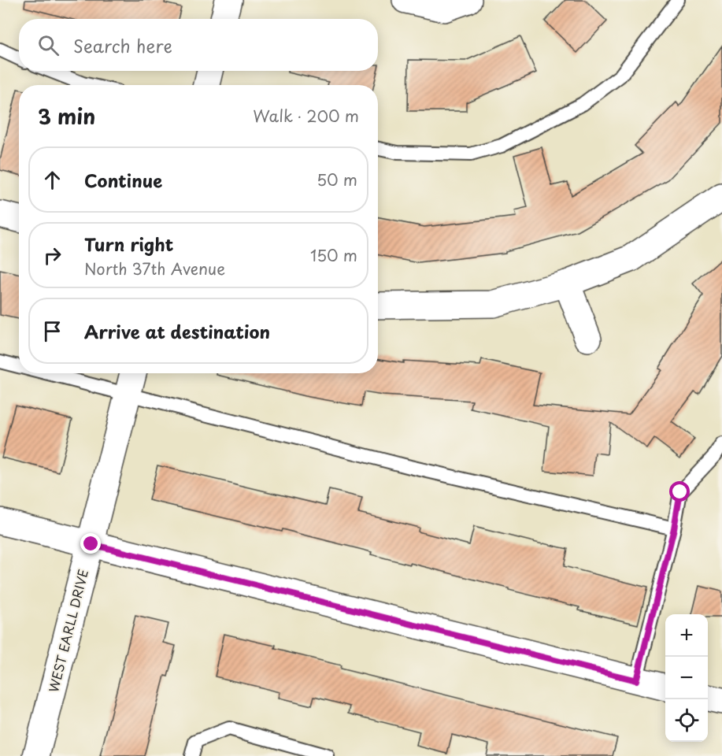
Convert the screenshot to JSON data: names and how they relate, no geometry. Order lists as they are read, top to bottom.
{
  "streets": {
    "street": ["WEST EARLL DRIVE"]
  },
  "page": {
    "search": "Search here",
    "heading": ["3 min", "Walk · 200 m"],
    "list": [
      ["Continue", "50 m"],
      ["Turn right", "North 37th Avenue", "150 m"],
      "Arrive at destination"
    ],
    "map_buttons": ["+", "−"]
  }
}
